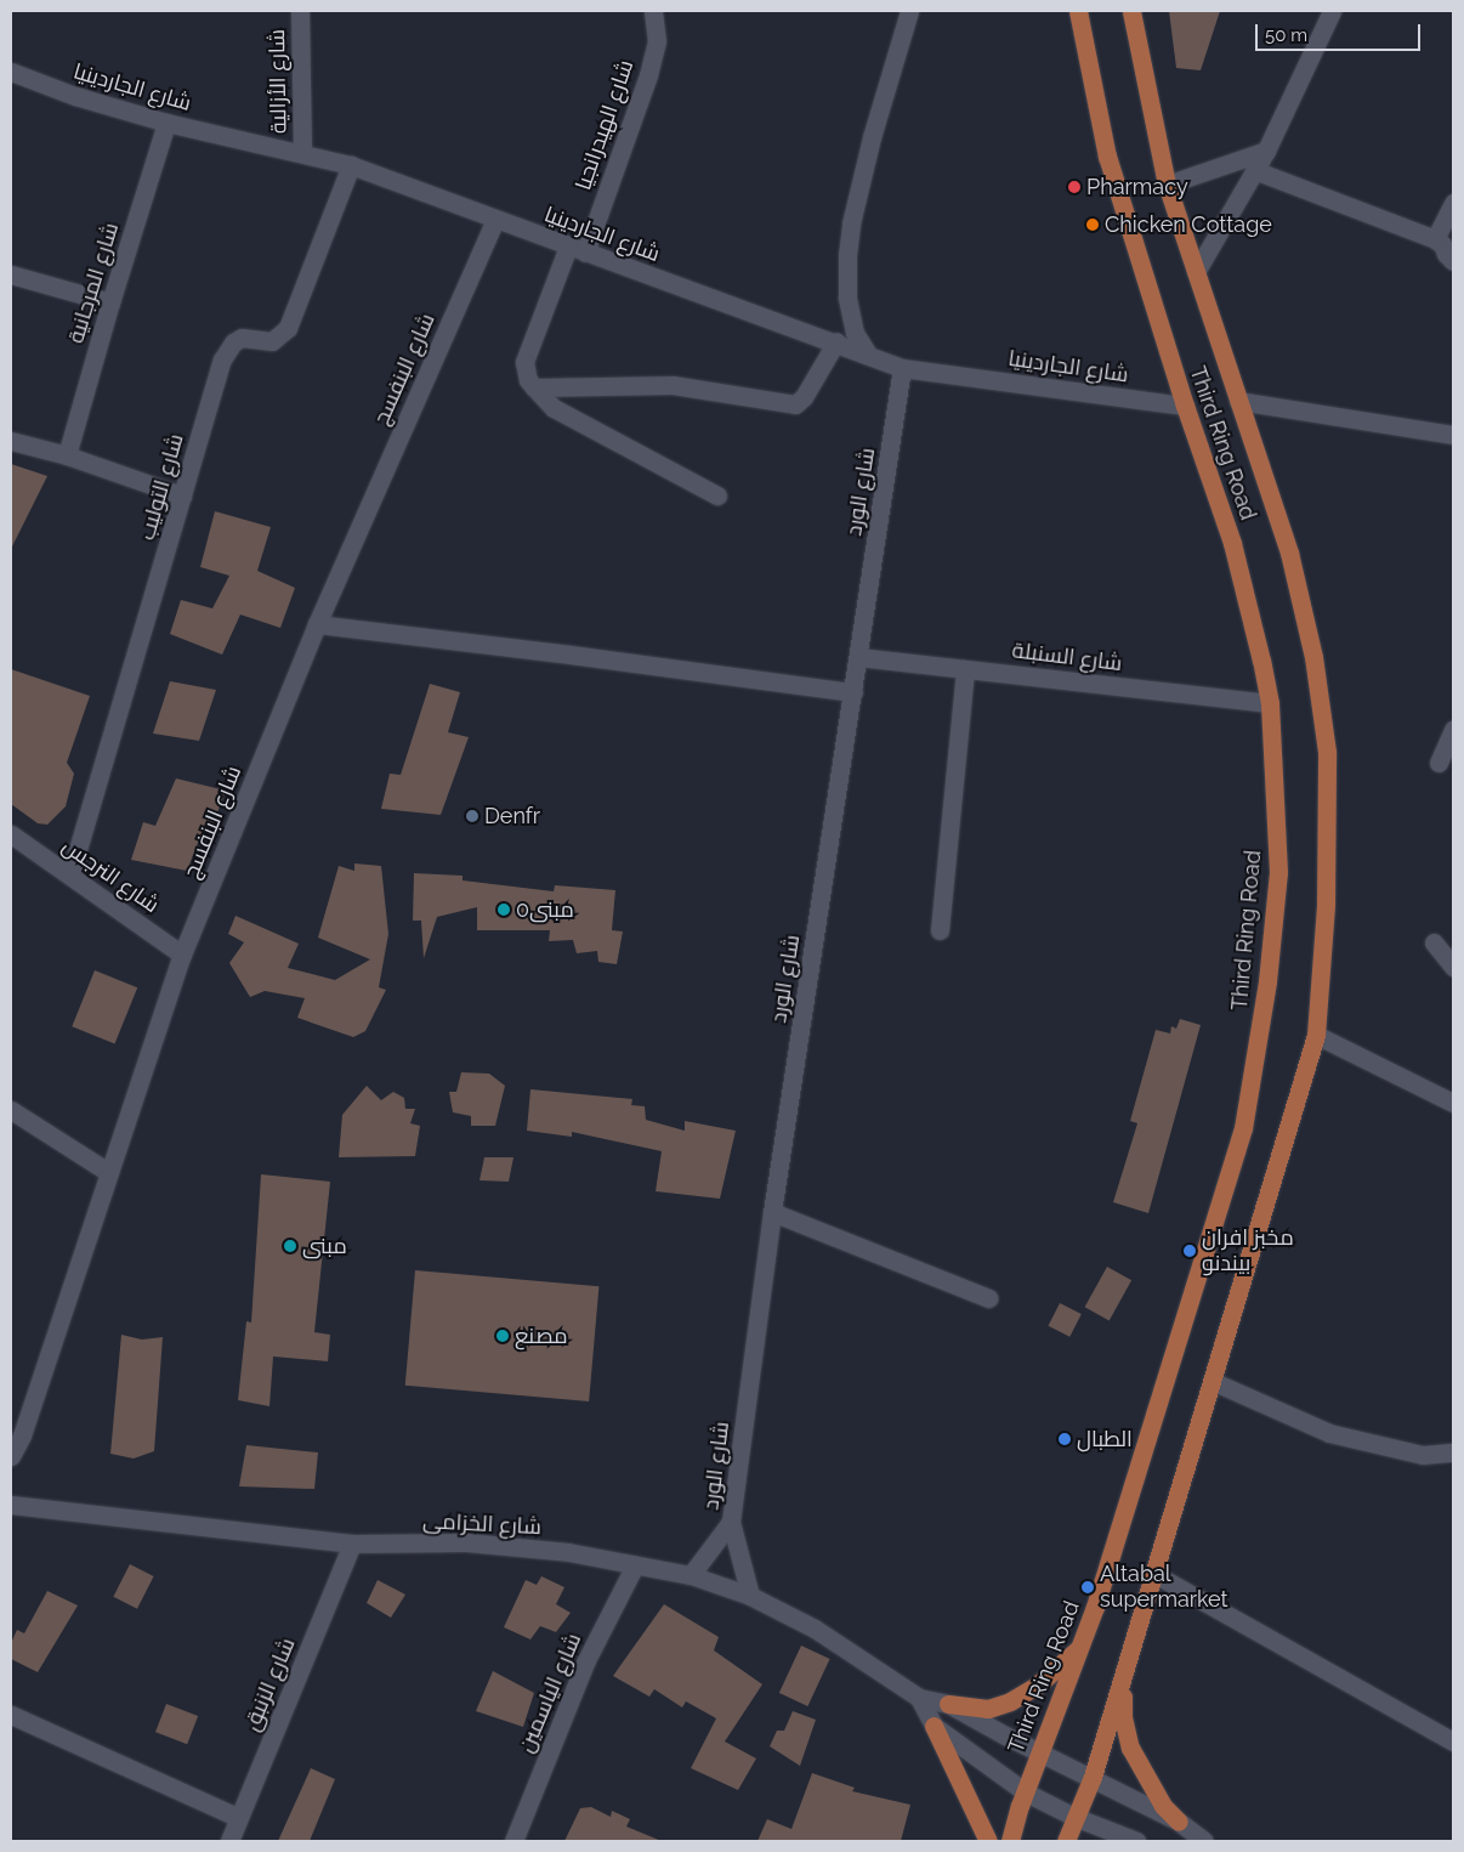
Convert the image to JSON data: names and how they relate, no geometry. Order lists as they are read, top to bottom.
{
  "streets": {
    "main road": ["Third Ring Road"],
    "street": [
      "شارع الأزالية",
      "شارع الجاردينيا",
      "شارع الهيدرانجيا",
      "شارع المرجانية",
      "شارع البنفسج",
      "شارع التوليب",
      "شارع الورد",
      "شارع السنبلة",
      "شارع النرجس",
      "شارع الخزامى",
      "شارع الزنبق",
      "شارع الياسمين"
    ]
  },
  "crossings": [
    ["شارع الأزالية", "شارع الجاردينيا"],
    ["شارع الجاردينيا", "شارع الهيدرانجيا"],
    ["شارع الجاردينيا", "شارع المرجانية"],
    ["شارع الجاردينيا", "شارع البنفسج"],
    ["شارع الجاردينيا", "Third Ring Road"],
    ["شارع الجاردينيا", "شارع التوليب"],
    ["شارع الجاردينيا", "شارع الورد"],
    ["شارع البنفسج", "شارع النرجس"],
    ["Third Ring Road", "شارع السنبلة"],
    ["شارع التوليب", "شارع النرجس"],
    ["شارع الورد", "شارع السنبلة"],
    ["شارع الورد", "شارع الخزامى"],
    ["شارع الخزامى", "شارع الزنبق"],
    ["شارع الخزامى", "شارع الياسمين"]
  ],
  "places": [
    "Pharmacy",
    "Chicken Cottage",
    "Denfr",
    "مبنى0",
    "مبنى",
    "مخبز افران بيندنو",
    "مصنع",
    "الطبال",
    "Altabal supermarket"
  ],
  "scale_bar": "50 m"
}
